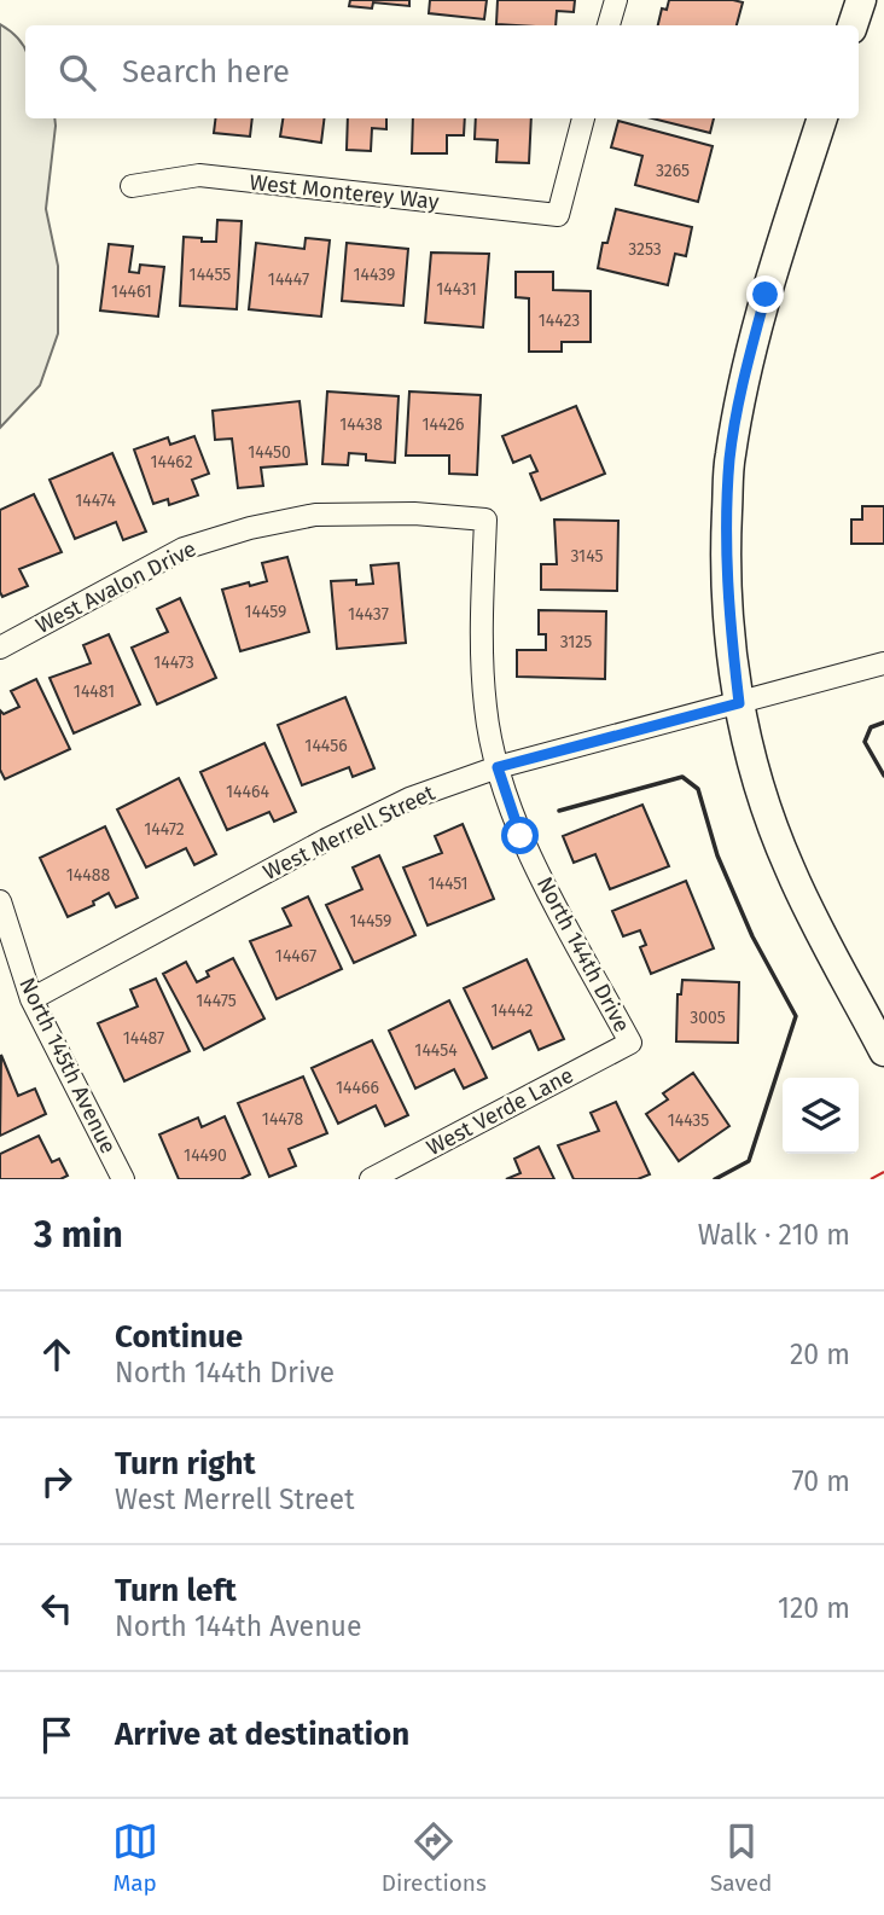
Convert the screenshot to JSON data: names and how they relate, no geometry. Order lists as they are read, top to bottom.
{
  "streets": {
    "street": [
      "West Monterey Way",
      "West Avalon Drive",
      "West Merrell Street",
      "North 144th Drive",
      "North 145th Avenue",
      "West Verde Lane"
    ]
  },
  "crossings": [
    ["West Avalon Drive", "North 144th Drive"],
    ["West Merrell Street", "North 144th Drive"],
    ["West Merrell Street", "North 145th Avenue"],
    ["North 144th Drive", "West Verde Lane"]
  ],
  "house_numbers": [
    "3265",
    "3253",
    "14455",
    "14439",
    "14447",
    "14431",
    "14461",
    "14423",
    "14438",
    "14426",
    "14450",
    "14462",
    "14474",
    "3145",
    "14459",
    "14437",
    "3125",
    "14473",
    "14481",
    "14456",
    "14464",
    "14472",
    "14488",
    "14451",
    "14459",
    "14467",
    "14475",
    "14442",
    "3005",
    "14487",
    "14454",
    "14466",
    "14478",
    "14435",
    "14490"
  ],
  "page": {
    "search": "Search here",
    "heading": ["3 min", "Walk · 210 m"],
    "list": [
      ["Continue", "North 144th Drive", "20 m"],
      ["Turn right", "West Merrell Street", "70 m"],
      ["Turn left", "North 144th Avenue", "120 m"],
      "Arrive at destination"
    ],
    "nav": ["Map", "Directions", "Saved"]
  }
}
